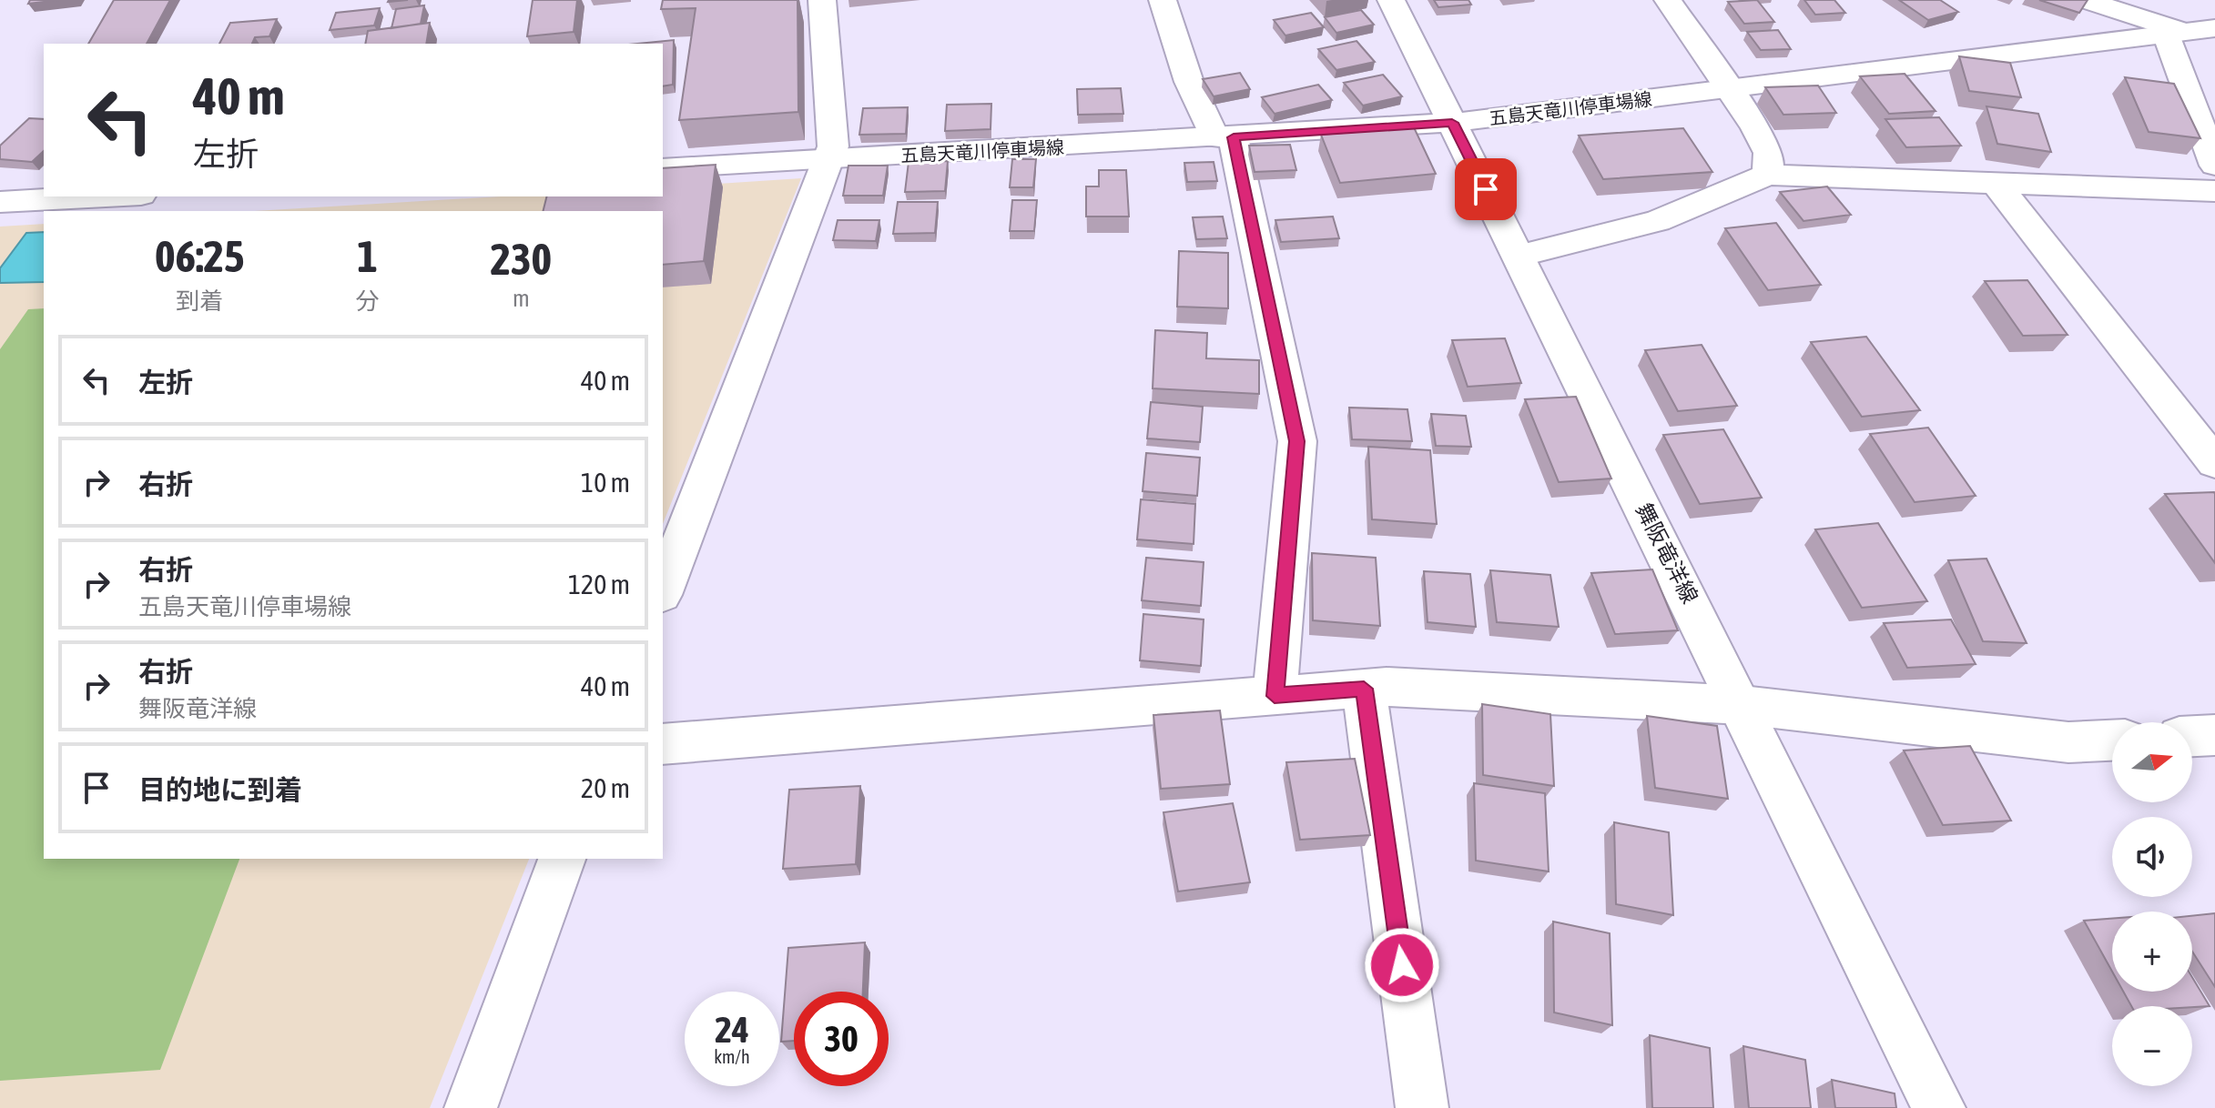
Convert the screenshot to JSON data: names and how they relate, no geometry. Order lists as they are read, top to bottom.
{
  "streets": {
    "street": ["五島天竜川停車場線", "舞阪竜洋線"]
  },
  "crossings": [
    ["五島天竜川停車場線", "舞阪竜洋線"]
  ],
  "north": "right",
  "page": {
    "turn": ["40 m", "左折"],
    "eta": [
      "06:25",
      "到着",
      "1",
      "分",
      "230",
      "m"
    ],
    "list": [
      {
        "name": "左折",
        "value": "40 m"
      },
      {
        "name": "右折",
        "value": "10 m"
      },
      {
        "name": "右折",
        "note": "五島天竜川停車場線",
        "value": "120 m"
      },
      {
        "name": "右折",
        "note": "舞阪竜洋線",
        "value": "40 m"
      },
      {
        "name": "目的地に到着",
        "value": "20 m"
      }
    ],
    "map_buttons": ["+", "−"],
    "speed": "24 km/h",
    "limit": "30"
  }
}
